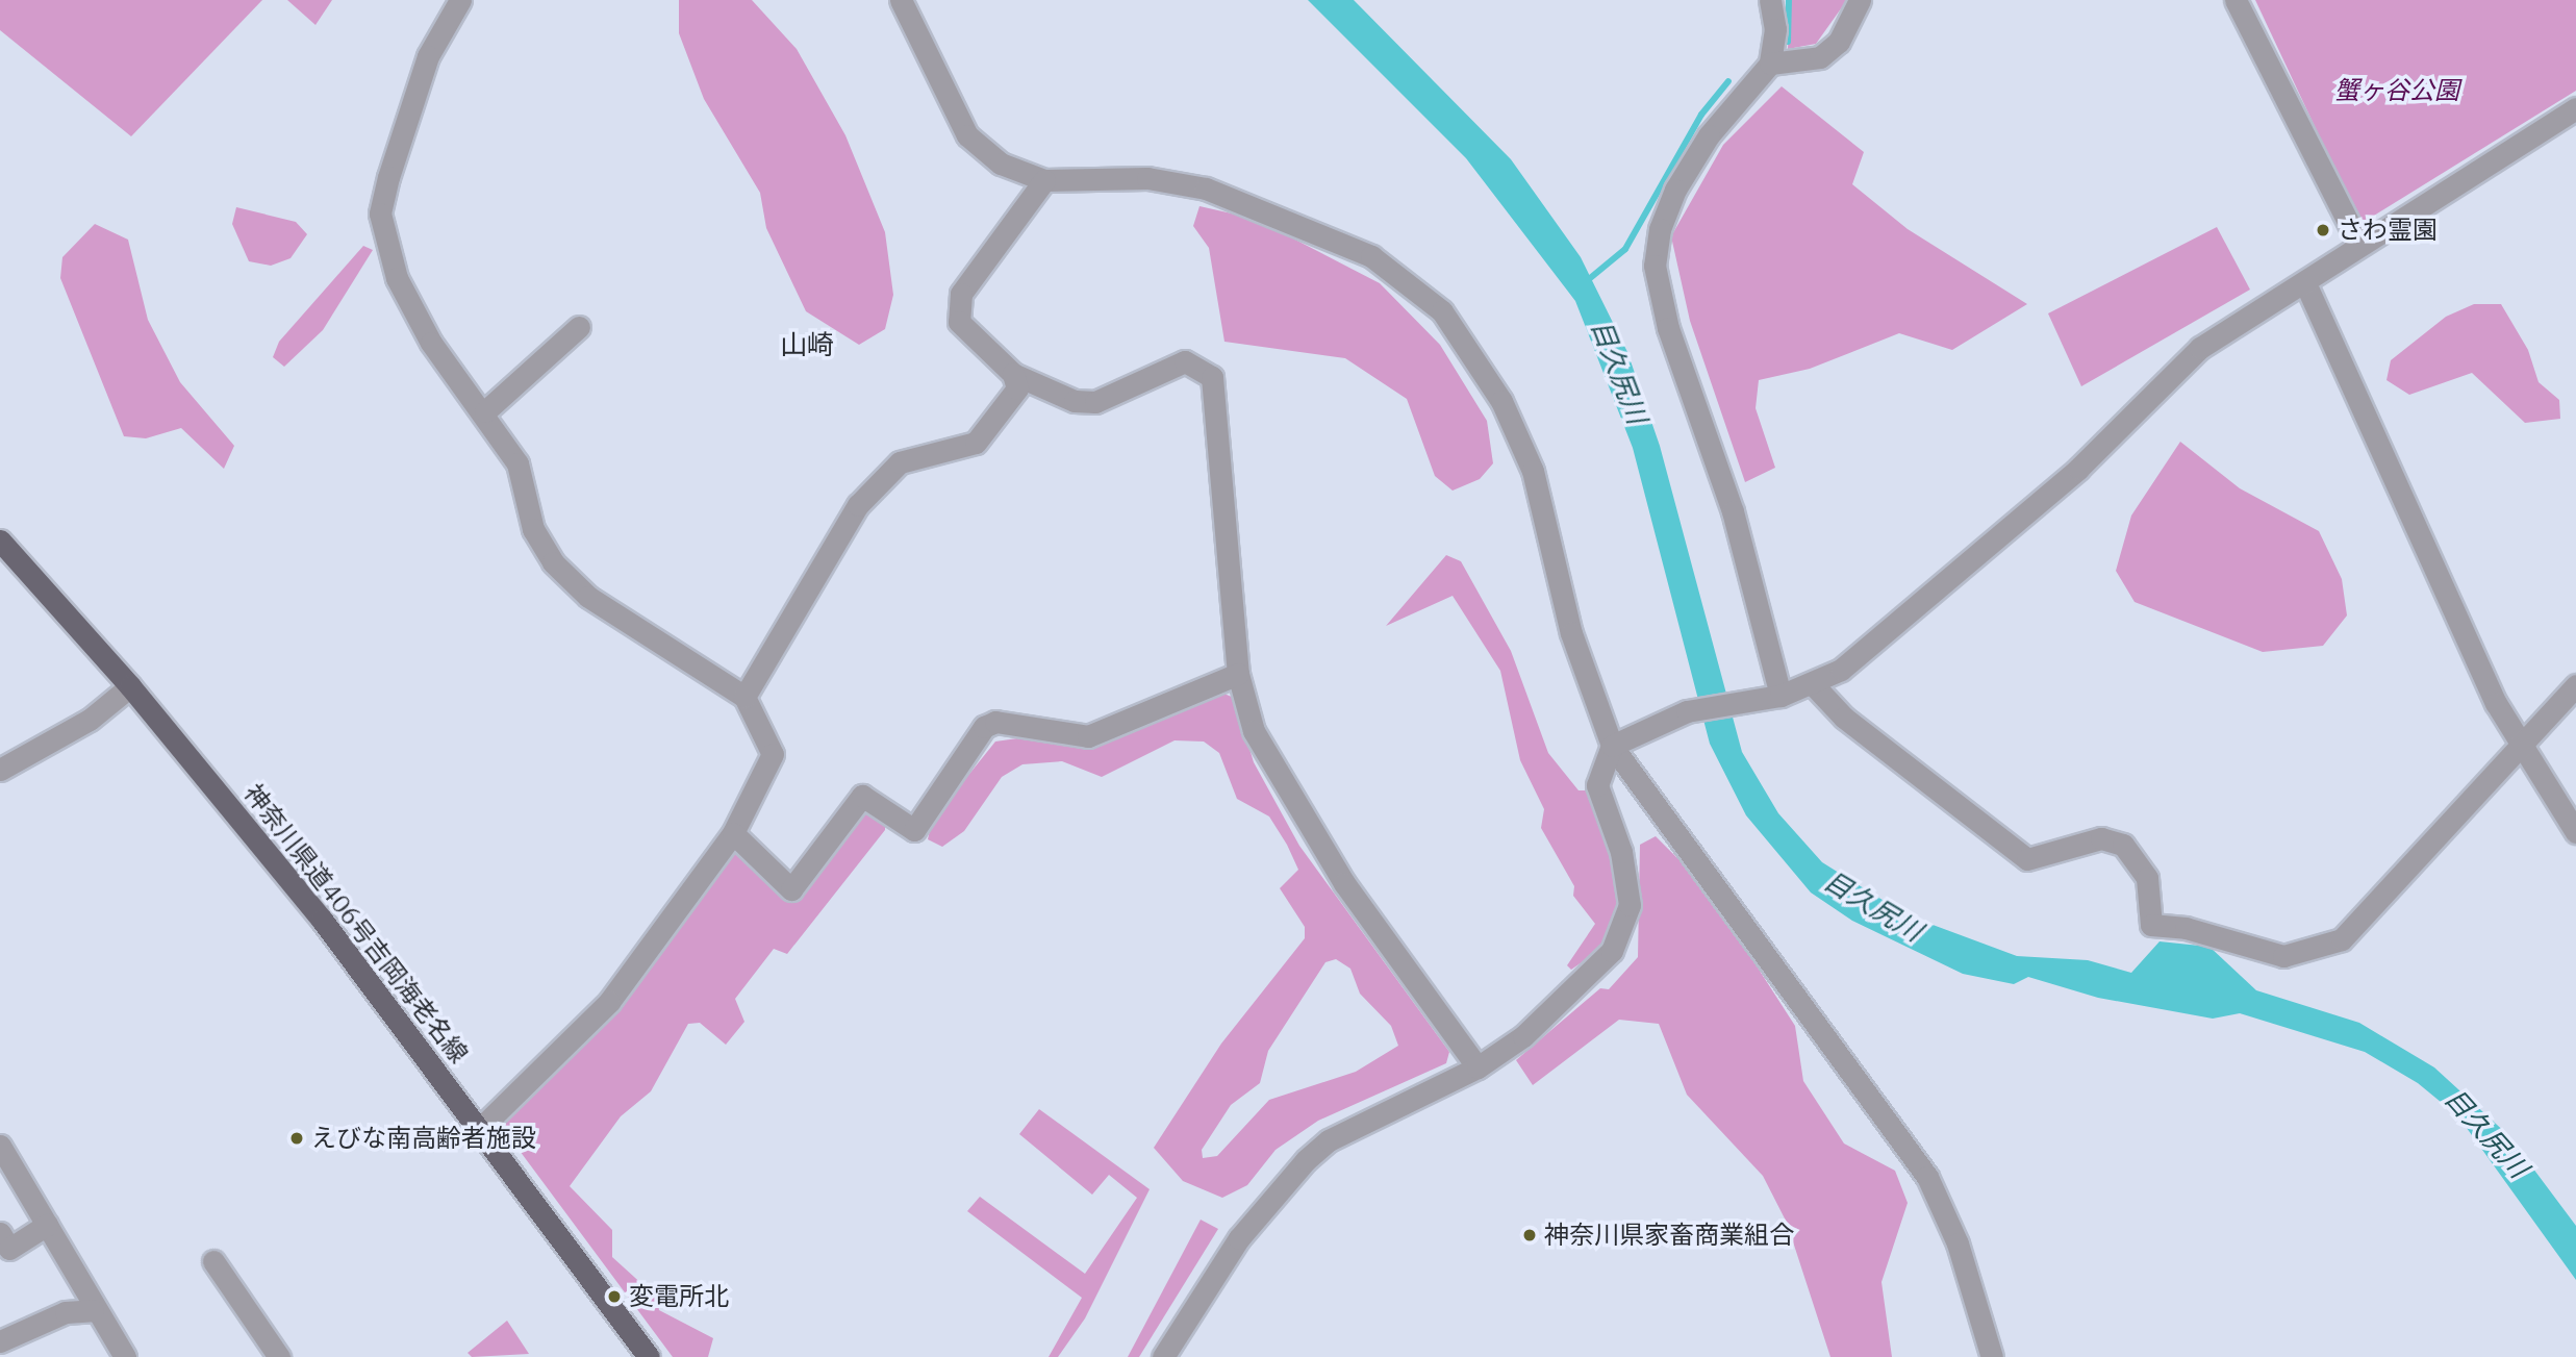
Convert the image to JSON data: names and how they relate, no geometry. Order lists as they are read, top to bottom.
{
  "streets": {
    "main road": ["神奈川県道406号吉岡海老名線"]
  },
  "districts": ["山崎"],
  "water": ["目久尻川"],
  "parks": ["蟹ヶ谷公園"],
  "places": [
    "さわ霊園",
    "えびな南高齢者施設",
    "神奈川県家畜商業組合",
    "変電所北"
  ]
}
